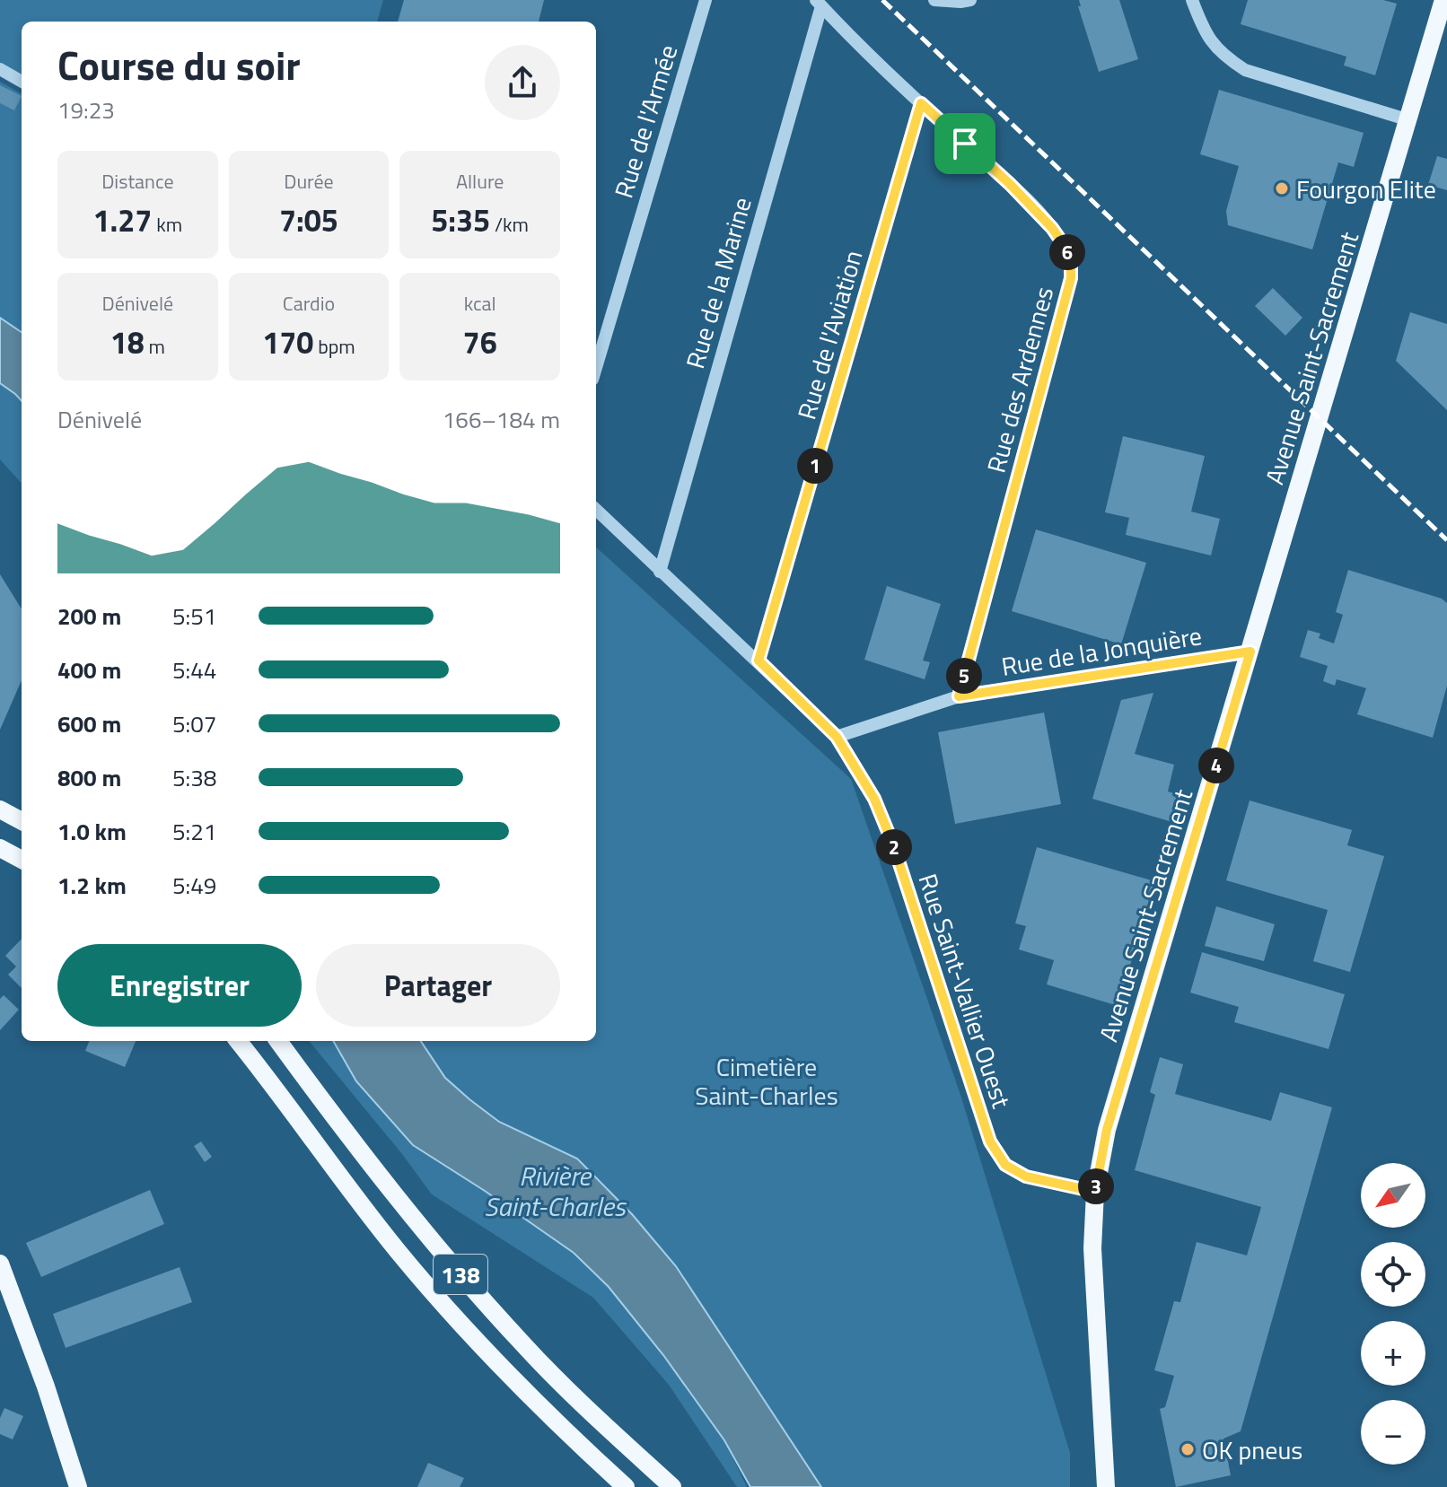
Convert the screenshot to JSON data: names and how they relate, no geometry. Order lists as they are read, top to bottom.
{
  "streets": {
    "main road": ["Avenue Saint-Sacrement", "138"],
    "street": [
      "Rue de l'Armée",
      "Rue de la Marine",
      "Rue de l'Aviation",
      "Rue des Ardennes",
      "Rue de la Jonquière",
      "Rue Saint-Vallier Ouest"
    ]
  },
  "crossings": [
    ["Rue de la Marine", "Rue des Ardennes"],
    ["Rue de la Marine", "Rue Saint-Vallier Ouest"],
    ["Rue de l'Aviation", "Rue des Ardennes"],
    ["Rue de l'Aviation", "Rue Saint-Vallier Ouest"],
    ["Avenue Saint-Sacrement", "Rue de la Jonquière"],
    ["Avenue Saint-Sacrement", "Rue Saint-Vallier Ouest"],
    ["Rue des Ardennes", "Rue de la Jonquière"],
    ["Rue de la Jonquière", "Rue Saint-Vallier Ouest"]
  ],
  "water": ["Rivière Saint-Charles"],
  "parks": ["Cimetière Saint-Charles"],
  "places": ["Fourgon Elite", "OK pneus"],
  "north": "bottom left",
  "page": {
    "heading": ["Course du soir", "19:23"],
    "stats": [
      ["Distance", "1.27 km"],
      ["Durée", "7:05"],
      ["Allure", "5:35 /km"],
      ["Dénivelé", "18 m"],
      ["Cardio", "170 bpm"],
      ["kcal", "76"]
    ],
    "pins": [
      "6",
      "1",
      "5",
      "4",
      "2",
      "3"
    ],
    "chart": ["Dénivelé", "166–184 m"],
    "list": [
      {
        "name": "200 m",
        "note": "5:51"
      },
      {
        "name": "400 m",
        "note": "5:44"
      },
      {
        "name": "600 m",
        "note": "5:07"
      },
      {
        "name": "800 m",
        "note": "5:38"
      },
      {
        "name": "1.0 km",
        "note": "5:21"
      },
      {
        "name": "1.2 km",
        "note": "5:49"
      }
    ],
    "buttons": ["Enregistrer", "Partager"],
    "map_buttons": ["+", "−"]
  }
}
